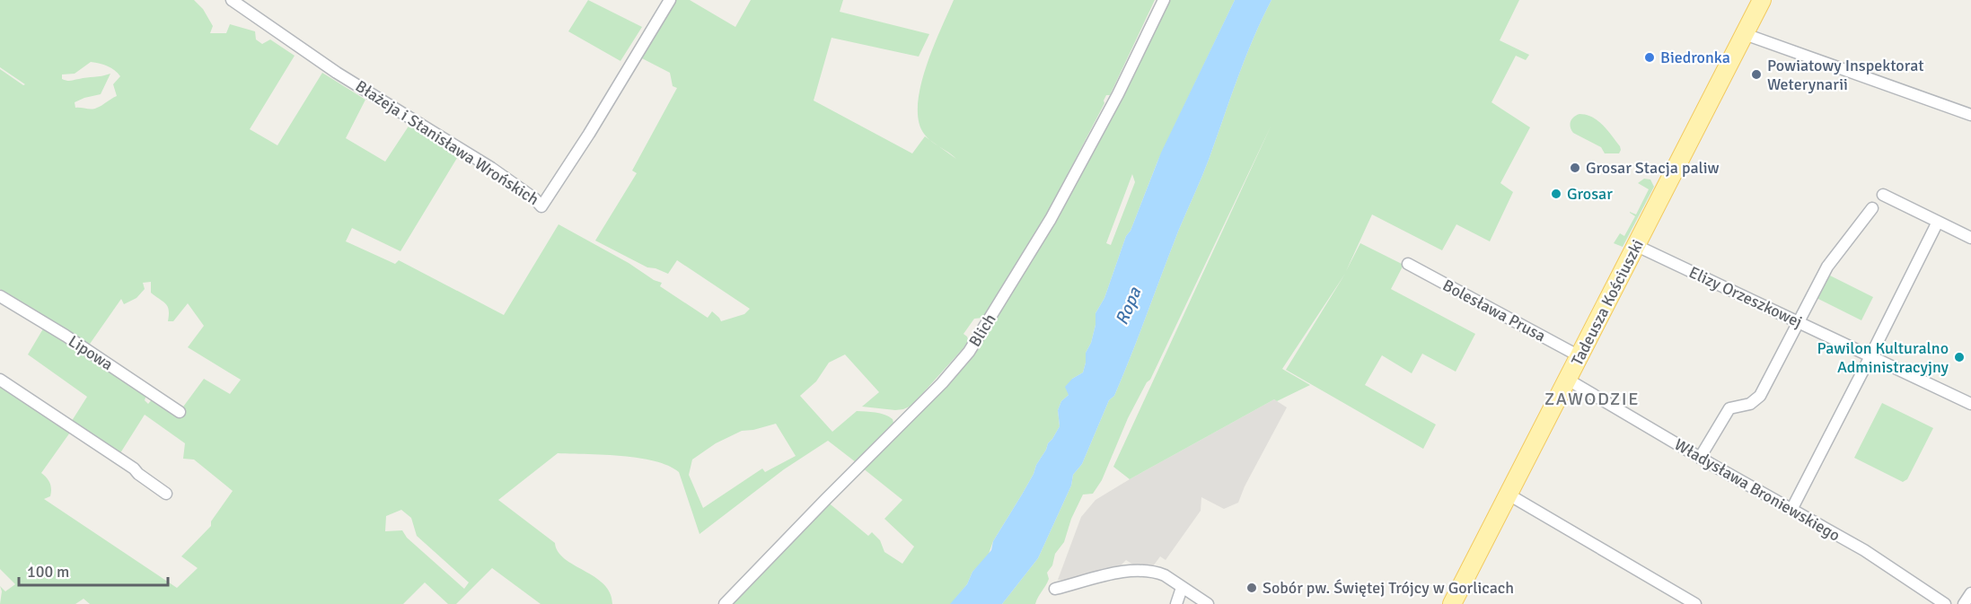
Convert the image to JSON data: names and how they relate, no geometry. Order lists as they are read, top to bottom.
{
  "streets": {
    "main road": ["Tadeusza Kościuszki"],
    "street": [
      "Błażeja i Stanisława Wrońskich",
      "Elizy Orzeszkowej",
      "Bolesława Prusa",
      "Blich",
      "Lipowa",
      "Władysława Broniewskiego"
    ]
  },
  "crossings": [
    ["Elizy Orzeszkowej", "Tadeusza Kościuszki"],
    ["Tadeusza Kościuszki", "Bolesława Prusa"],
    ["Tadeusza Kościuszki", "Władysława Broniewskiego"]
  ],
  "districts": ["ZAWODZIE"],
  "water": ["Ropa"],
  "places": [
    "Biedronka",
    "Powiatowy Inspektorat Weterynarii",
    "Grosar Stacja paliw",
    "Grosar",
    "Pawilon Kulturalno Administracyjny",
    "Sobór pw. Świętej Trójcy w Gorlicach"
  ],
  "scale_bar": "100 m"
}
